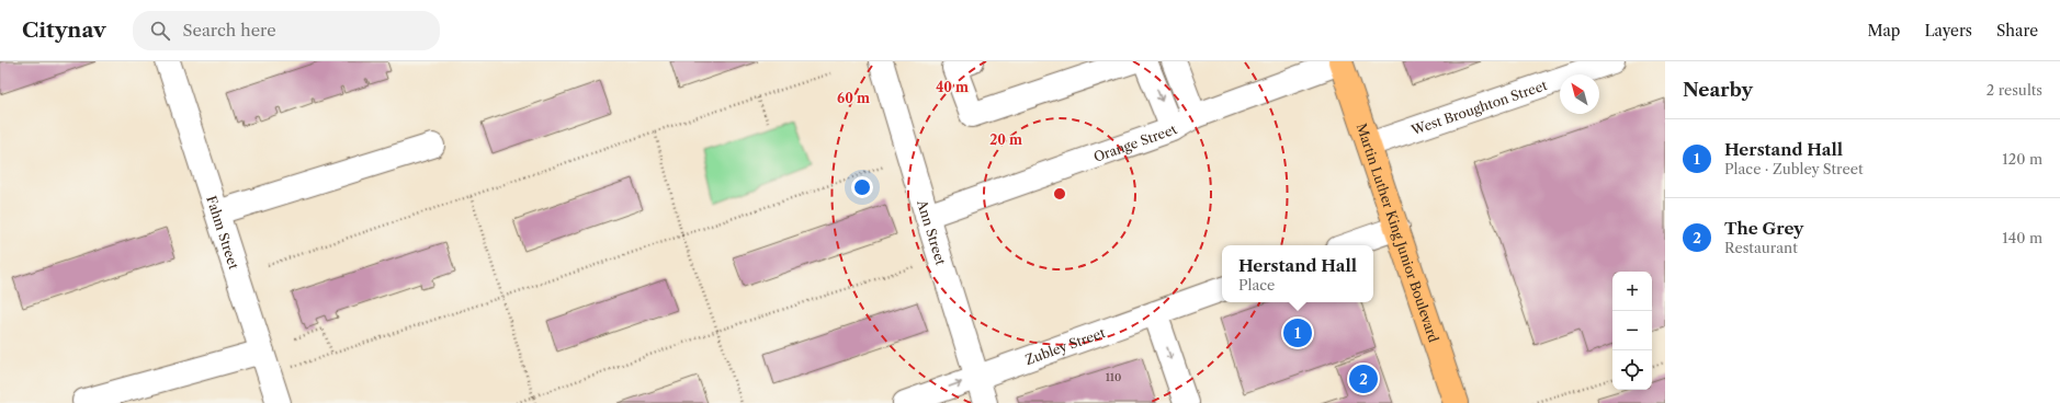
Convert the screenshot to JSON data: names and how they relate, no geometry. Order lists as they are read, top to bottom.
{
  "streets": {
    "main road": ["Martin Luther King Junior Boulevard"],
    "street": [
      "West Broughton Street",
      "Orange Street",
      "Fahm Street",
      "Ann Street",
      "Zubley Street"
    ]
  },
  "crossings": [
    ["West Broughton Street", "Martin Luther King Junior Boulevard"],
    ["Orange Street", "Ann Street"],
    ["Orange Street", "Martin Luther King Junior Boulevard"],
    ["Ann Street", "Zubley Street"]
  ],
  "house_numbers": ["110"],
  "north": "top left",
  "page": {
    "header": "Citynav",
    "search": "Search here",
    "nav": ["Map", "Layers", "Share"],
    "heading": ["Nearby", "2 results"],
    "list": [
      {
        "mark": "1",
        "name": "Herstand Hall",
        "note": "Place · Zubley Street",
        "value": "120 m"
      },
      {
        "mark": "2",
        "name": "The Grey",
        "note": "Restaurant",
        "value": "140 m"
      }
    ],
    "popup": ["Herstand Hall", "Place"],
    "map_buttons": ["+", "−"],
    "pins": ["1", "2"]
  },
  "rings": ["40 m", "60 m", "20 m"]
}
